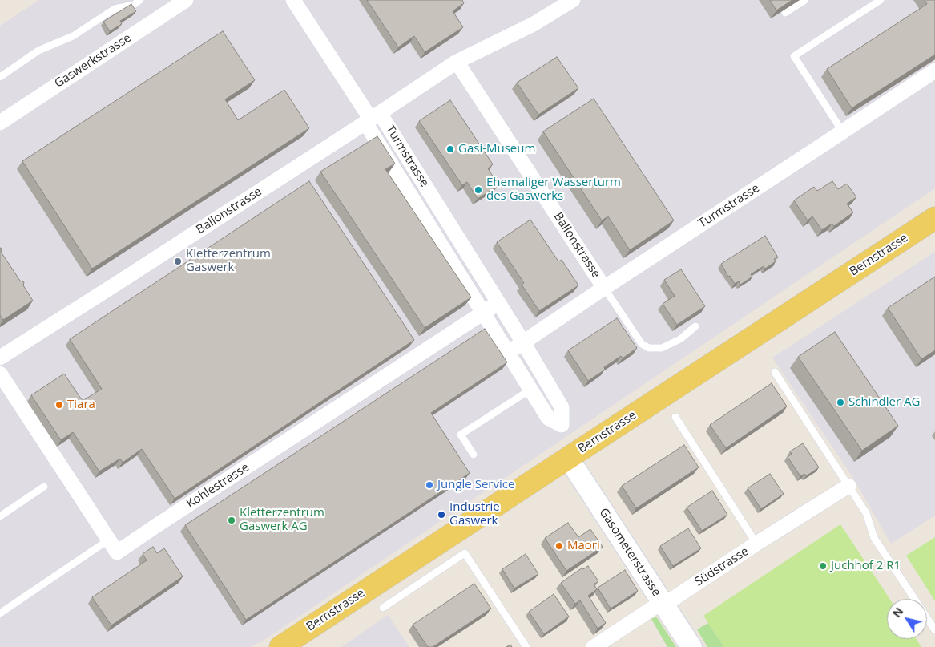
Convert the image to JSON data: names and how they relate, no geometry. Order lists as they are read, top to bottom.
{
  "streets": {
    "main road": ["Bernstrasse"],
    "street": [
      "Gaswerkstrasse",
      "Turmstrasse",
      "Ballonstrasse",
      "Kohlestrasse",
      "Gasometerstrasse",
      "Südstrasse"
    ]
  },
  "crossings": [
    ["Turmstrasse", "Ballonstrasse"],
    ["Turmstrasse", "Kohlestrasse"],
    ["Bernstrasse", "Gasometerstrasse"],
    ["Gasometerstrasse", "Südstrasse"]
  ],
  "places": [
    "Gasi-Museum",
    "Ehemaliger Wasserturm des Gaswerks",
    "Kletterzentrum Gaswerk",
    "Schindler AG",
    "Tiara",
    "Jungle Service",
    "Industrie Gaswerk",
    "Kletterzentrum Gaswerk AG",
    "Maori",
    "Juchhof 2 R1"
  ],
  "north": "top left"
}
